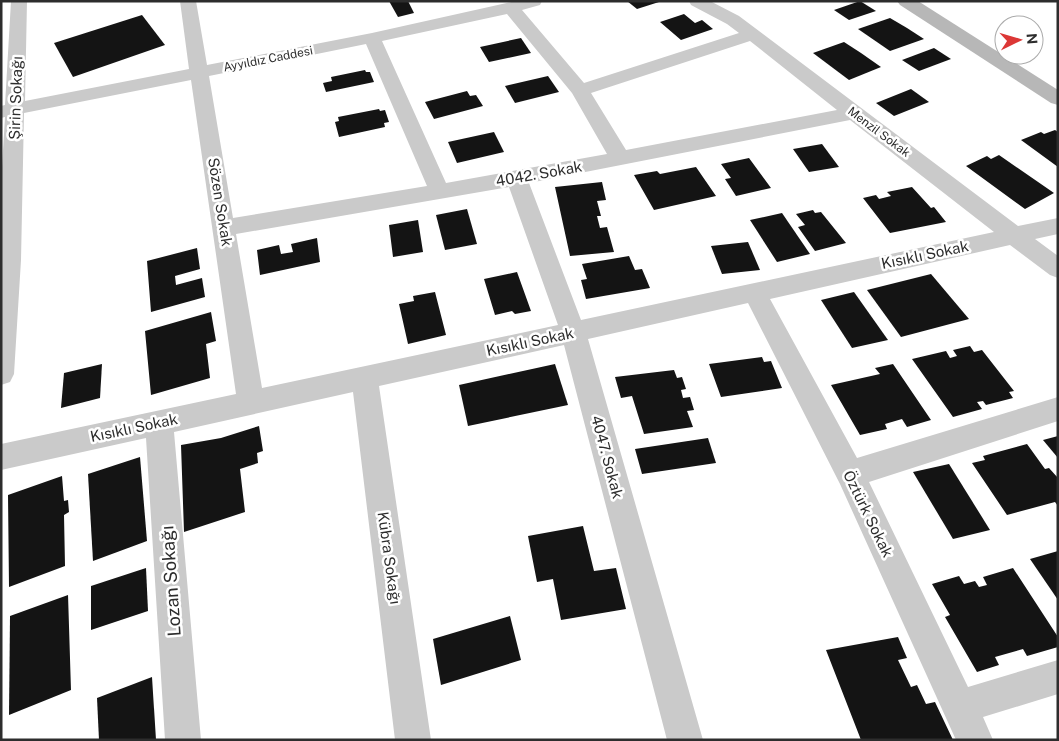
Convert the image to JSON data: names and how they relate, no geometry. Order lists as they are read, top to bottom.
{
  "streets": {
    "street": [
      "Ayyıldız Caddesi",
      "Şirin Sokağı",
      "Menzil Sokak",
      "4042. Sokak",
      "Sözen Sokak",
      "Kısıklı Sokak",
      "4047. Sokak",
      "Öztürk Sokak",
      "Kübra Sokağı",
      "Lozan Sokağı"
    ]
  },
  "crossings": [
    ["Ayyıldız Caddesi", "Şirin Sokağı"],
    ["Ayyıldız Caddesi", "Sözen Sokak"],
    ["Menzil Sokak", "4042. Sokak"],
    ["Menzil Sokak", "Kısıklı Sokak"],
    ["4042. Sokak", "Sözen Sokak"],
    ["4042. Sokak", "4047. Sokak"],
    ["Sözen Sokak", "Kısıklı Sokak"],
    ["Kısıklı Sokak", "4047. Sokak"],
    ["Kısıklı Sokak", "Öztürk Sokak"],
    ["Kısıklı Sokak", "Kübra Sokağı"],
    ["Kısıklı Sokak", "Lozan Sokağı"]
  ],
  "north": "right"
}
